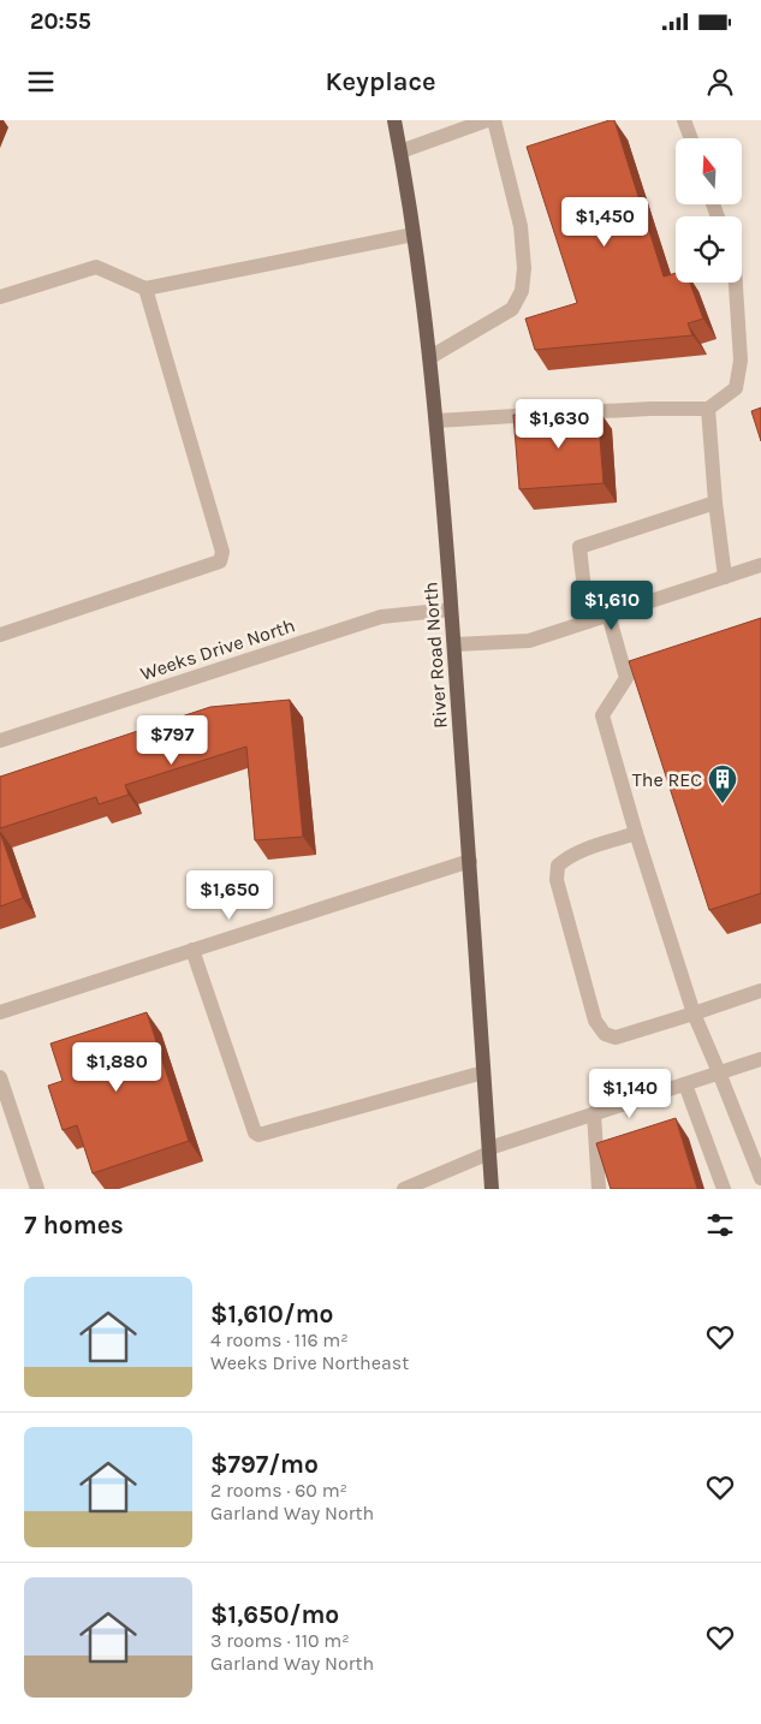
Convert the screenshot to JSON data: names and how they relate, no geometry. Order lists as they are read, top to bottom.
{
  "streets": {
    "main road": ["River Road North"],
    "street": ["Weeks Drive North"]
  },
  "crossings": [
    ["Weeks Drive North", "River Road North"]
  ],
  "places": {
    "building": ["The REC"]
  },
  "north": "top",
  "page": {
    "status": "20:55",
    "header": "Keyplace",
    "price": [
      "$1,450",
      "$1,630",
      "$1,610",
      "$797",
      "$1,650",
      "$1,880",
      "$1,140"
    ],
    "heading": "7 homes",
    "list": [
      {
        "name": "$1,610/mo",
        "note": "4 rooms · 116 m² · Weeks Drive Northeast"
      },
      {
        "name": "$797/mo",
        "note": "2 rooms · 60 m² · Garland Way North"
      },
      {
        "name": "$1,650/mo",
        "note": "3 rooms · 110 m² · Garland Way North"
      }
    ]
  }
}
